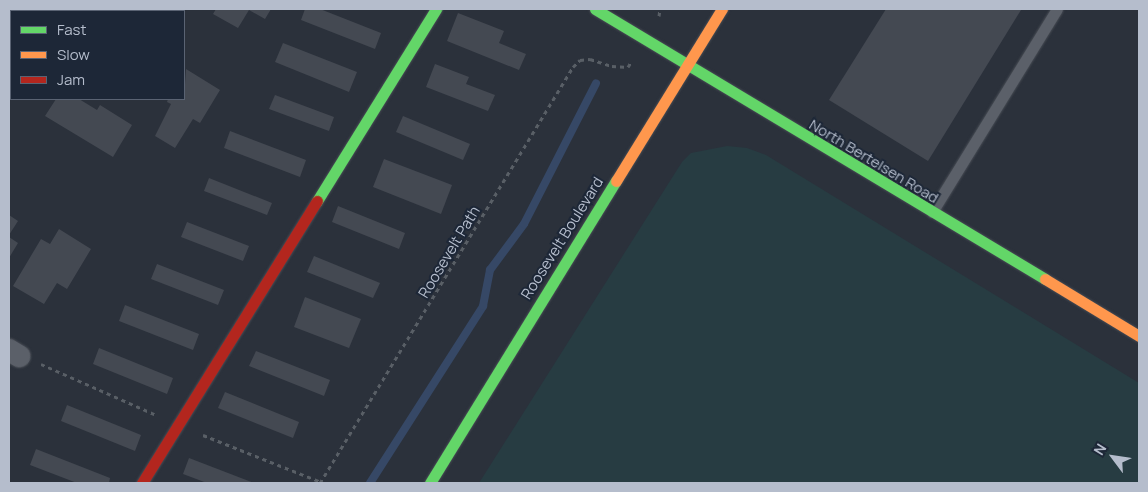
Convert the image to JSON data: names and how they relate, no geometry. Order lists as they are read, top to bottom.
{
  "streets": {
    "street": ["North Bertelsen Road", "Roosevelt Boulevard"],
    "path": ["Roosevelt Path"]
  },
  "crossings": [
    ["North Bertelsen Road", "Roosevelt Boulevard"]
  ],
  "legend": ["Fast", "Slow", "Jam"],
  "north": "top left"
}
